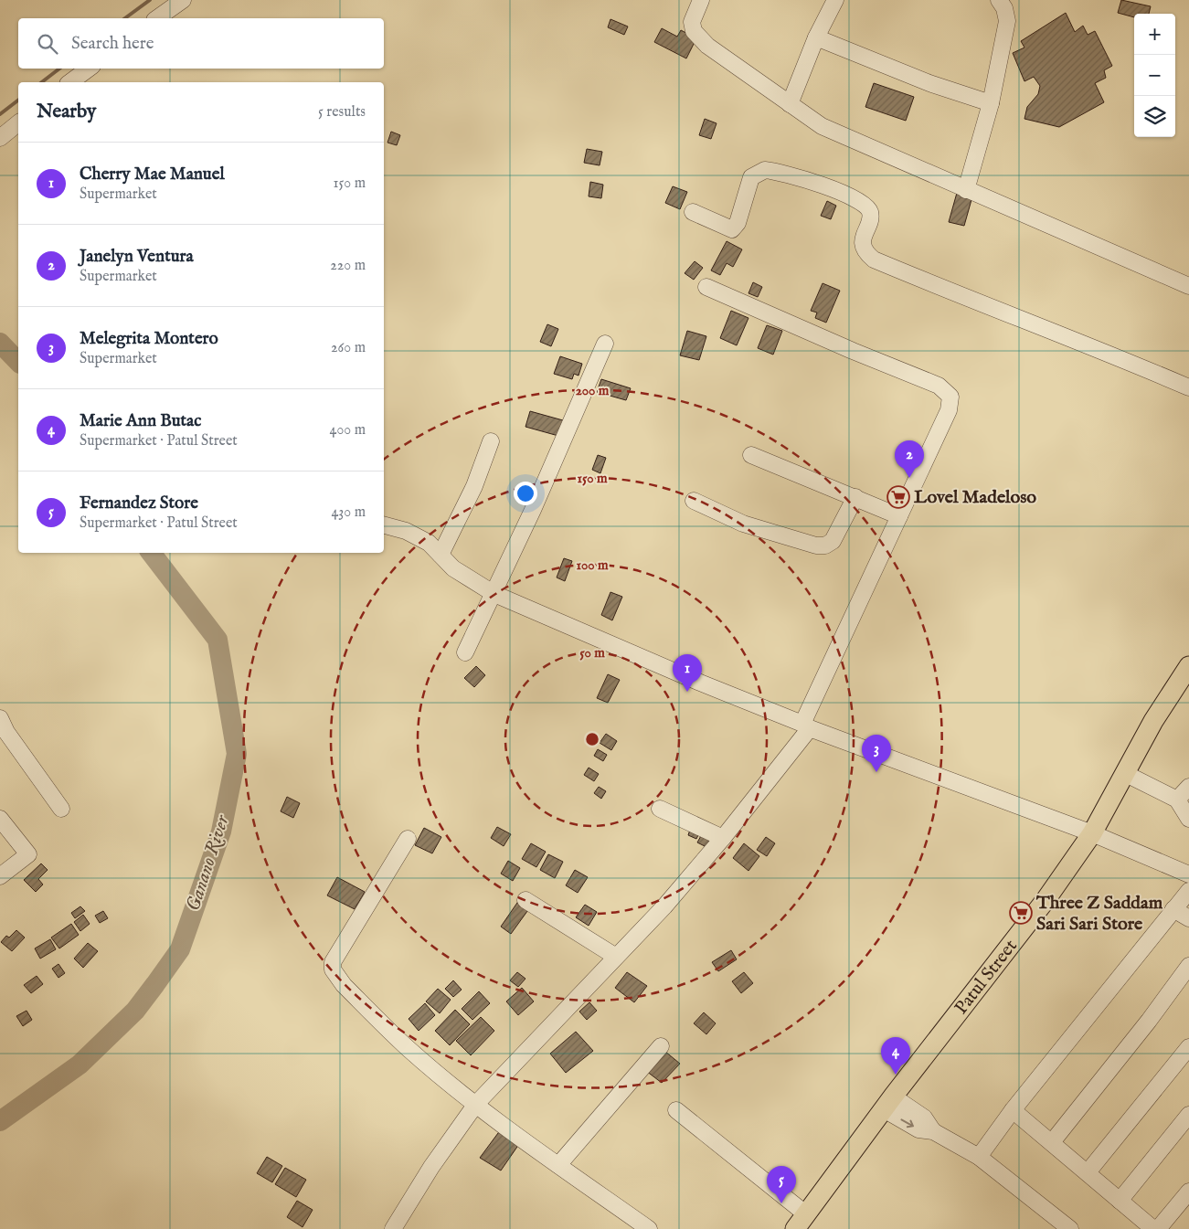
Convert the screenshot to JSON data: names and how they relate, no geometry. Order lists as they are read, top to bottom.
{
  "streets": {
    "main road": ["Patul Street"]
  },
  "water": ["Ganano River"],
  "places": {
    "supermarket": ["Lovel Madeloso", "Three Z Saddam Sari Sari Store"]
  },
  "page": {
    "map_buttons": ["+", "−"],
    "search": "Search here",
    "heading": ["Nearby", "5 results"],
    "list": [
      {
        "mark": "1",
        "name": "Cherry Mae Manuel",
        "note": "Supermarket",
        "value": "150 m"
      },
      {
        "mark": "2",
        "name": "Janelyn Ventura",
        "note": "Supermarket",
        "value": "220 m"
      },
      {
        "mark": "3",
        "name": "Melegrita Montero",
        "note": "Supermarket",
        "value": "260 m"
      },
      {
        "mark": "4",
        "name": "Marie Ann Butac",
        "note": "Supermarket · Patul Street",
        "value": "400 m"
      },
      {
        "mark": "5",
        "name": "Fernandez Store",
        "note": "Supermarket · Patul Street",
        "value": "430 m"
      }
    ],
    "pins": [
      "2",
      "1",
      "3",
      "4",
      "5"
    ]
  },
  "rings": [
    "200 m",
    "150 m",
    "100 m",
    "50 m"
  ]
}
